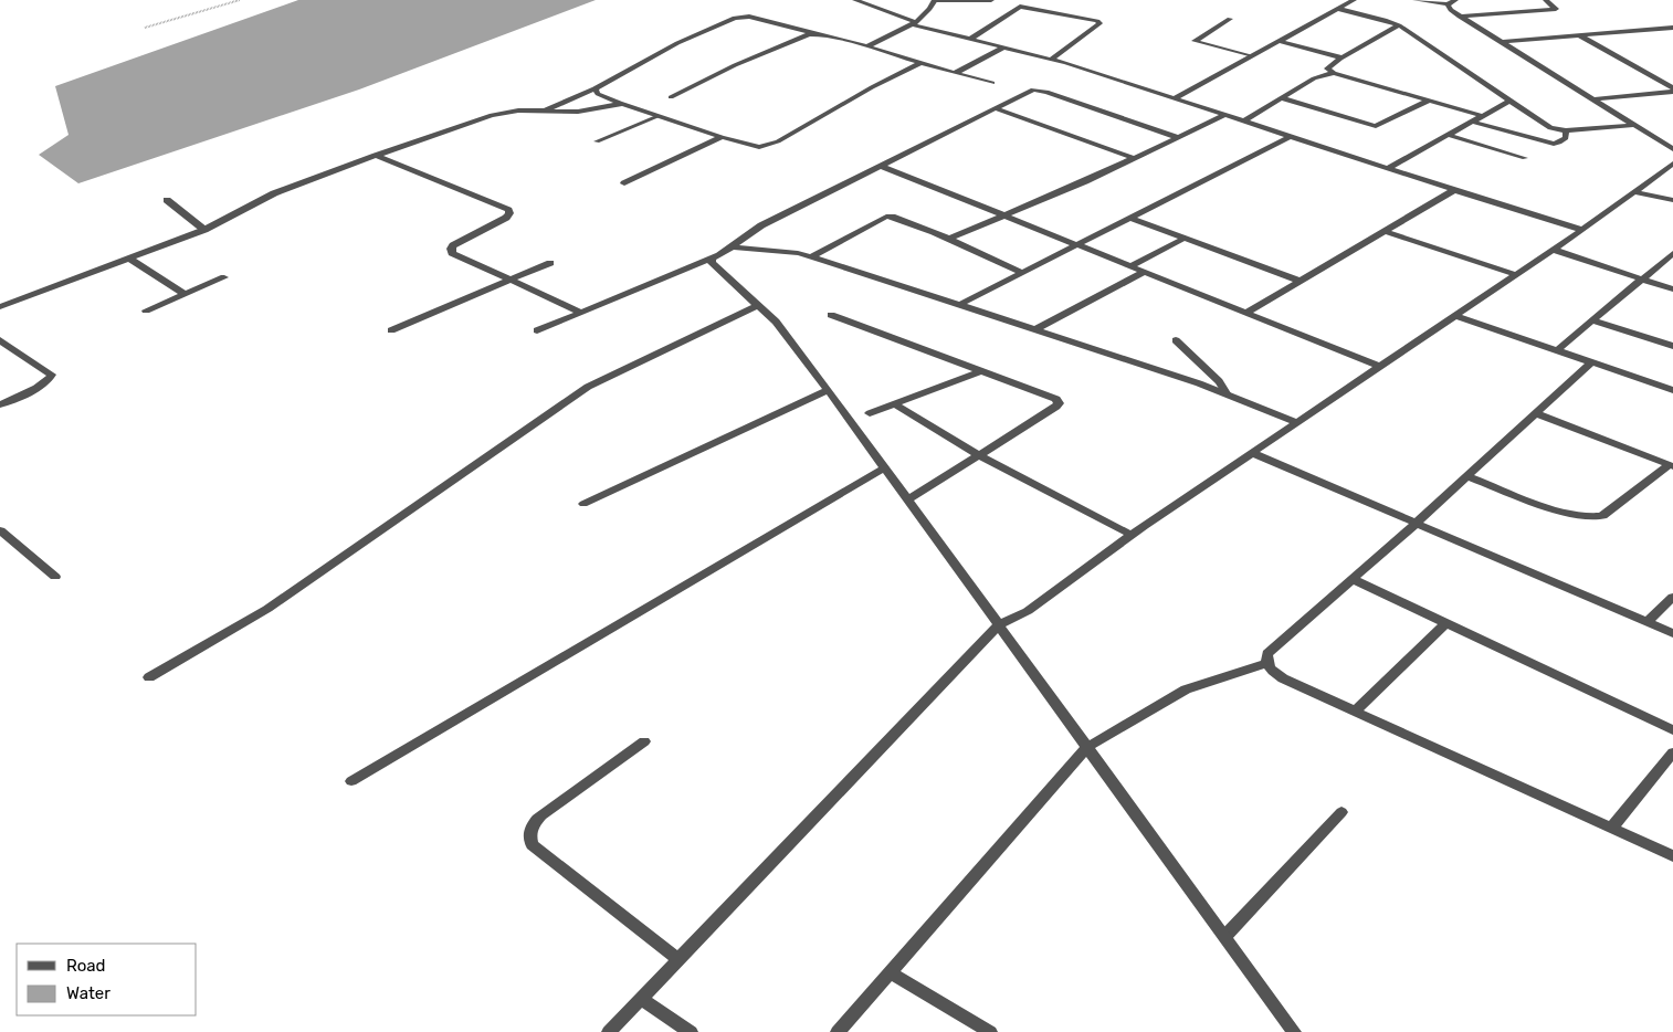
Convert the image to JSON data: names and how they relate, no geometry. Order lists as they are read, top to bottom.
{
  "legend": ["Road", "Water"]
}
